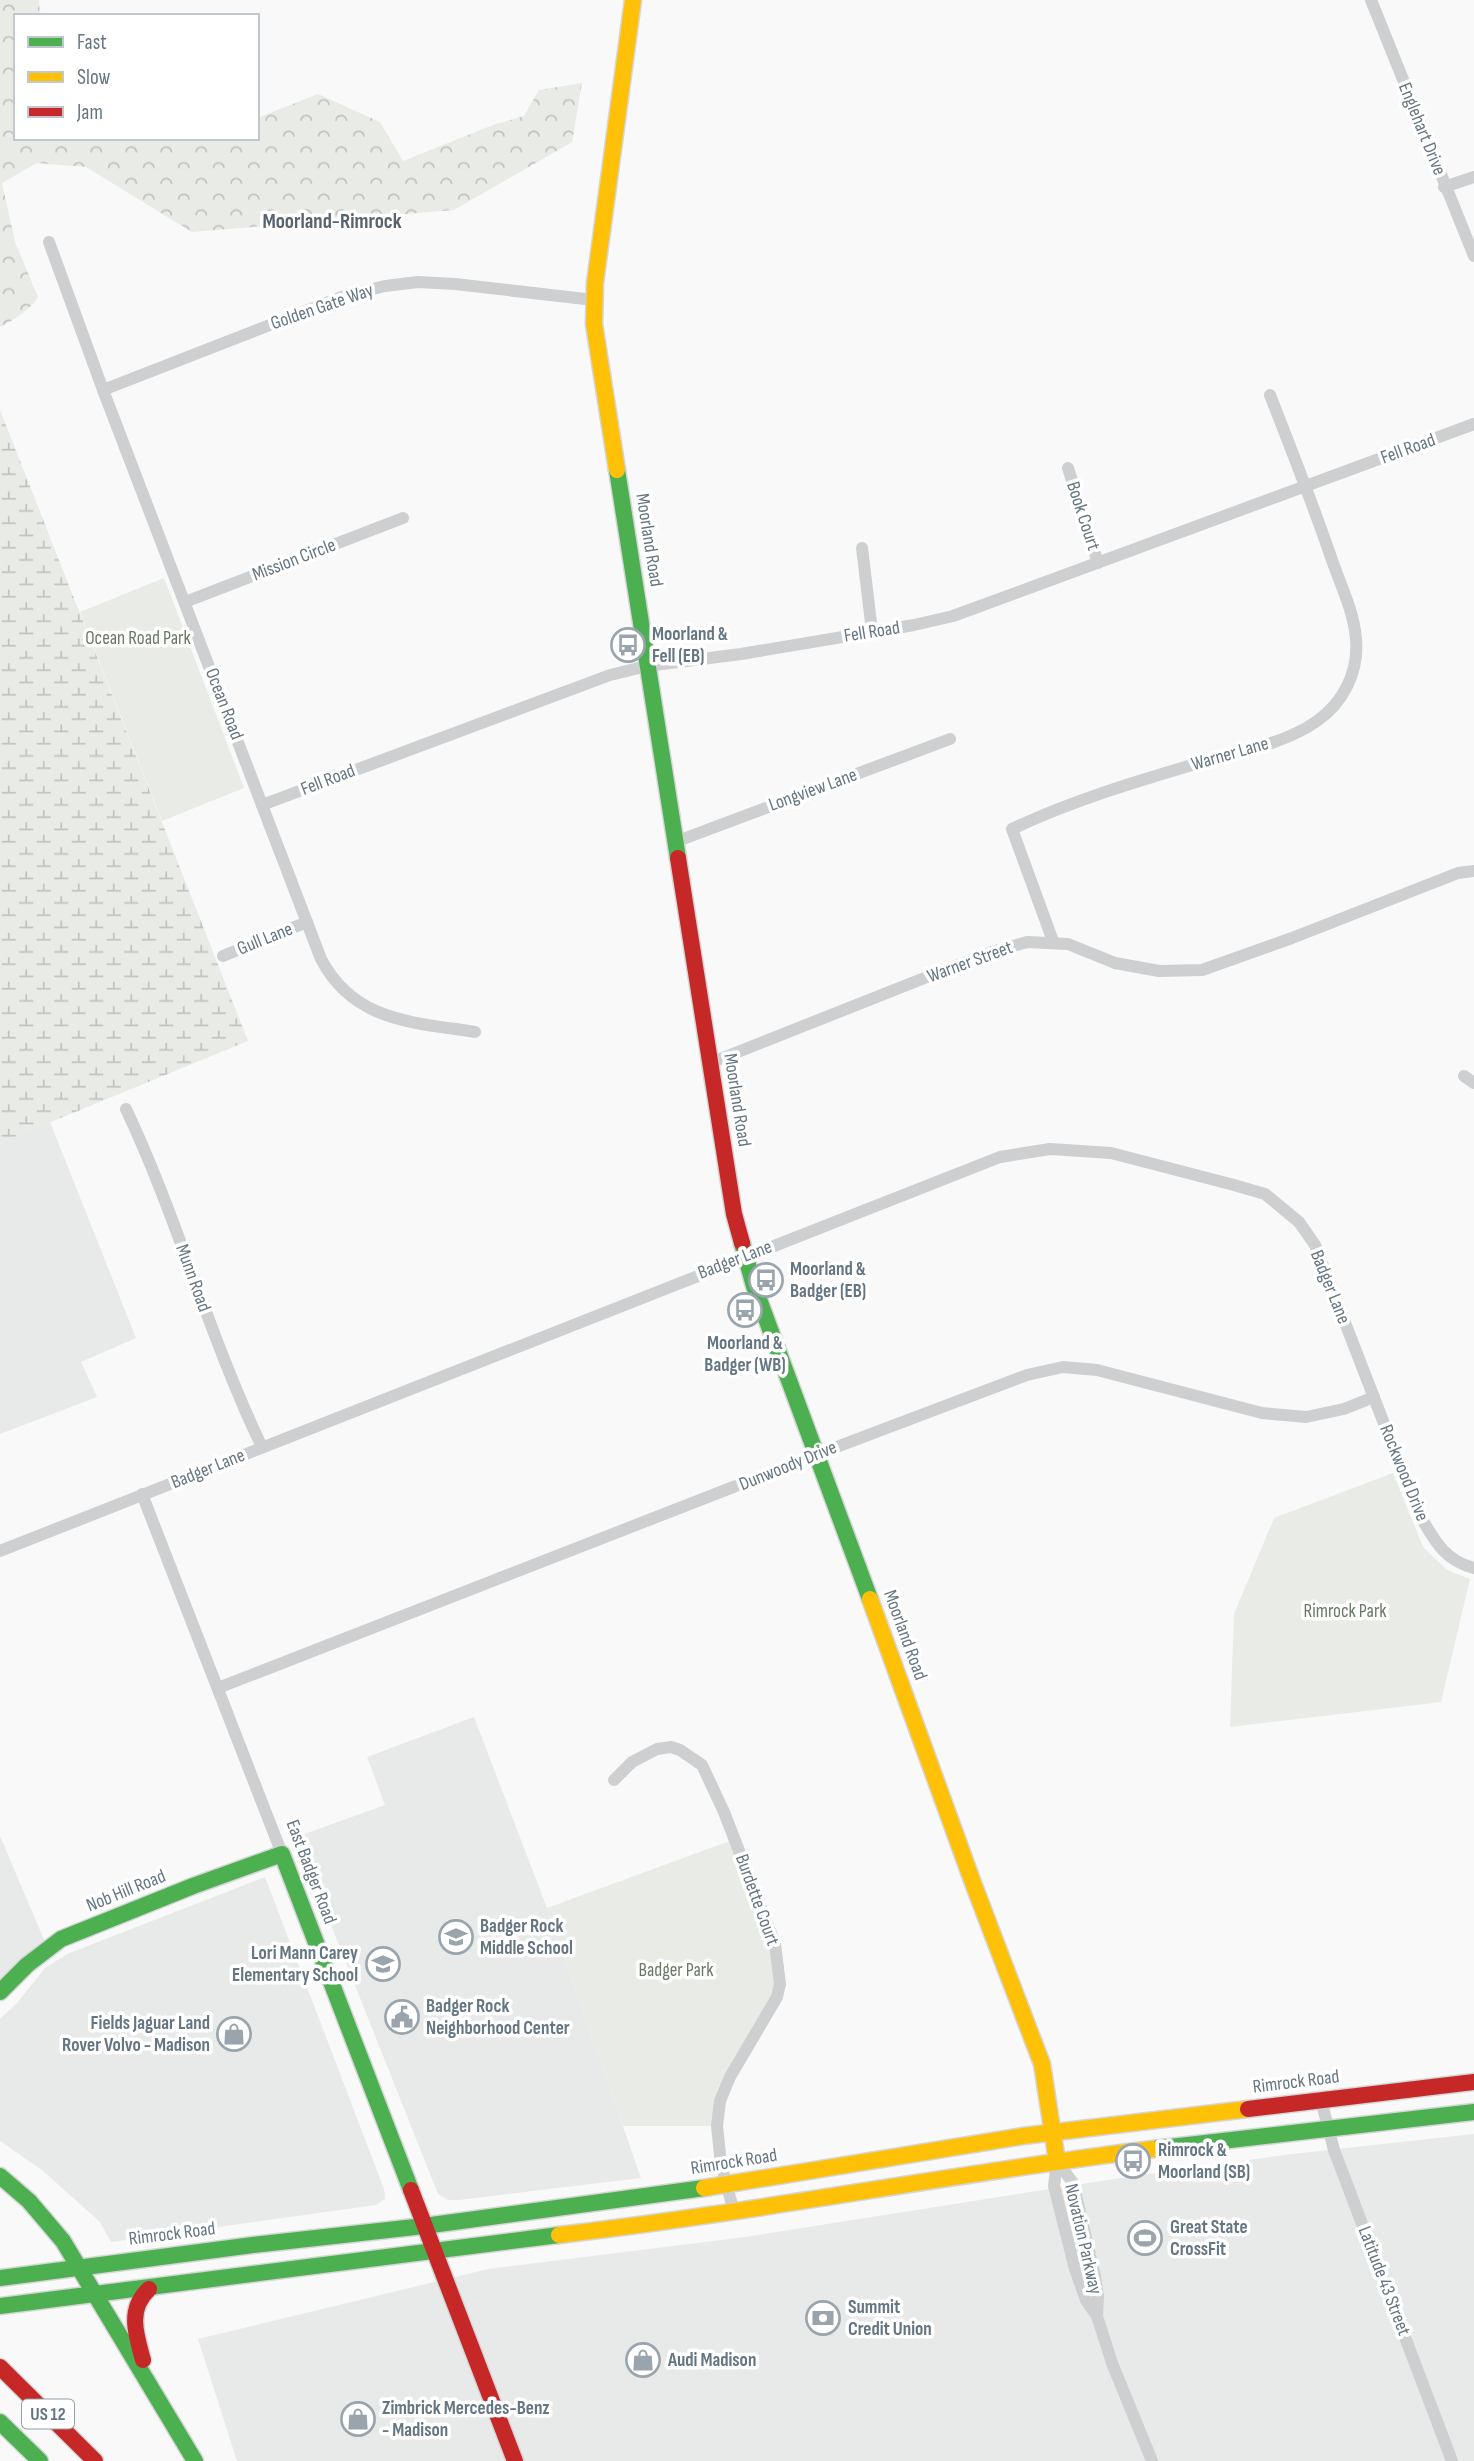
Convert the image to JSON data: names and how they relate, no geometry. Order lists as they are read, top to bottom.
{
  "streets": {
    "main road": [
      "Moorland Road",
      "East Badger Road",
      "Nob Hill Road",
      "Rimrock Road",
      "US 12"
    ],
    "street": [
      "Englehart Drive",
      "Golden Gate Way",
      "Fell Road",
      "Book Court",
      "Mission Circle",
      "Ocean Road",
      "Warner Lane",
      "Longview Lane",
      "Gull Lane",
      "Warner Street",
      "Badger Lane",
      "Munn Road",
      "Dunwoody Drive",
      "Rockwood Drive",
      "Burdette Court",
      "Novation Parkway",
      "Latitude 43 Street"
    ]
  },
  "crossings": [
    ["Golden Gate Way", "Moorland Road"],
    ["Golden Gate Way", "Ocean Road"],
    ["Fell Road", "Book Court"],
    ["Fell Road", "Moorland Road"],
    ["Fell Road", "Ocean Road"],
    ["Fell Road", "Warner Lane"],
    ["Moorland Road", "Longview Lane"],
    ["Moorland Road", "Warner Street"],
    ["Moorland Road", "Badger Lane"],
    ["Moorland Road", "Dunwoody Drive"],
    ["Moorland Road", "Rimrock Road"],
    ["Moorland Road", "Novation Parkway"],
    ["Mission Circle", "Ocean Road"],
    ["Ocean Road", "Gull Lane"],
    ["Warner Lane", "Warner Street"],
    ["Badger Lane", "Munn Road"],
    ["Badger Lane", "Dunwoody Drive"],
    ["Badger Lane", "Rockwood Drive"],
    ["Badger Lane", "East Badger Road"],
    ["Dunwoody Drive", "Rockwood Drive"],
    ["Dunwoody Drive", "East Badger Road"],
    ["East Badger Road", "Nob Hill Road"],
    ["East Badger Road", "Rimrock Road"],
    ["Burdette Court", "Rimrock Road"],
    ["Rimrock Road", "Latitude 43 Street"]
  ],
  "districts": ["Moorland-Rimrock"],
  "parks": ["Ocean Road Park", "Rimrock Park", "Badger Park"],
  "places": {
    "bus stop": [
      "Moorland & Fell (EB)",
      "Moorland & Badger (EB)",
      "Moorland & Badger (WB)",
      "Rimrock & Moorland (SB)"
    ],
    "school or university": ["Badger Rock Middle School", "Lori Mann Carey Elementary School"],
    "public building": ["Badger Rock Neighborhood Center"],
    "shop": ["Fields Jaguar Land Rover Volvo - Madison", "Audi Madison", "Zimbrick Mercedes-Benz - Madison"],
    "sports": ["Great State CrossFit"],
    "bank": ["Summit Credit Union"]
  },
  "legend": ["Fast", "Slow", "Jam"]
}
